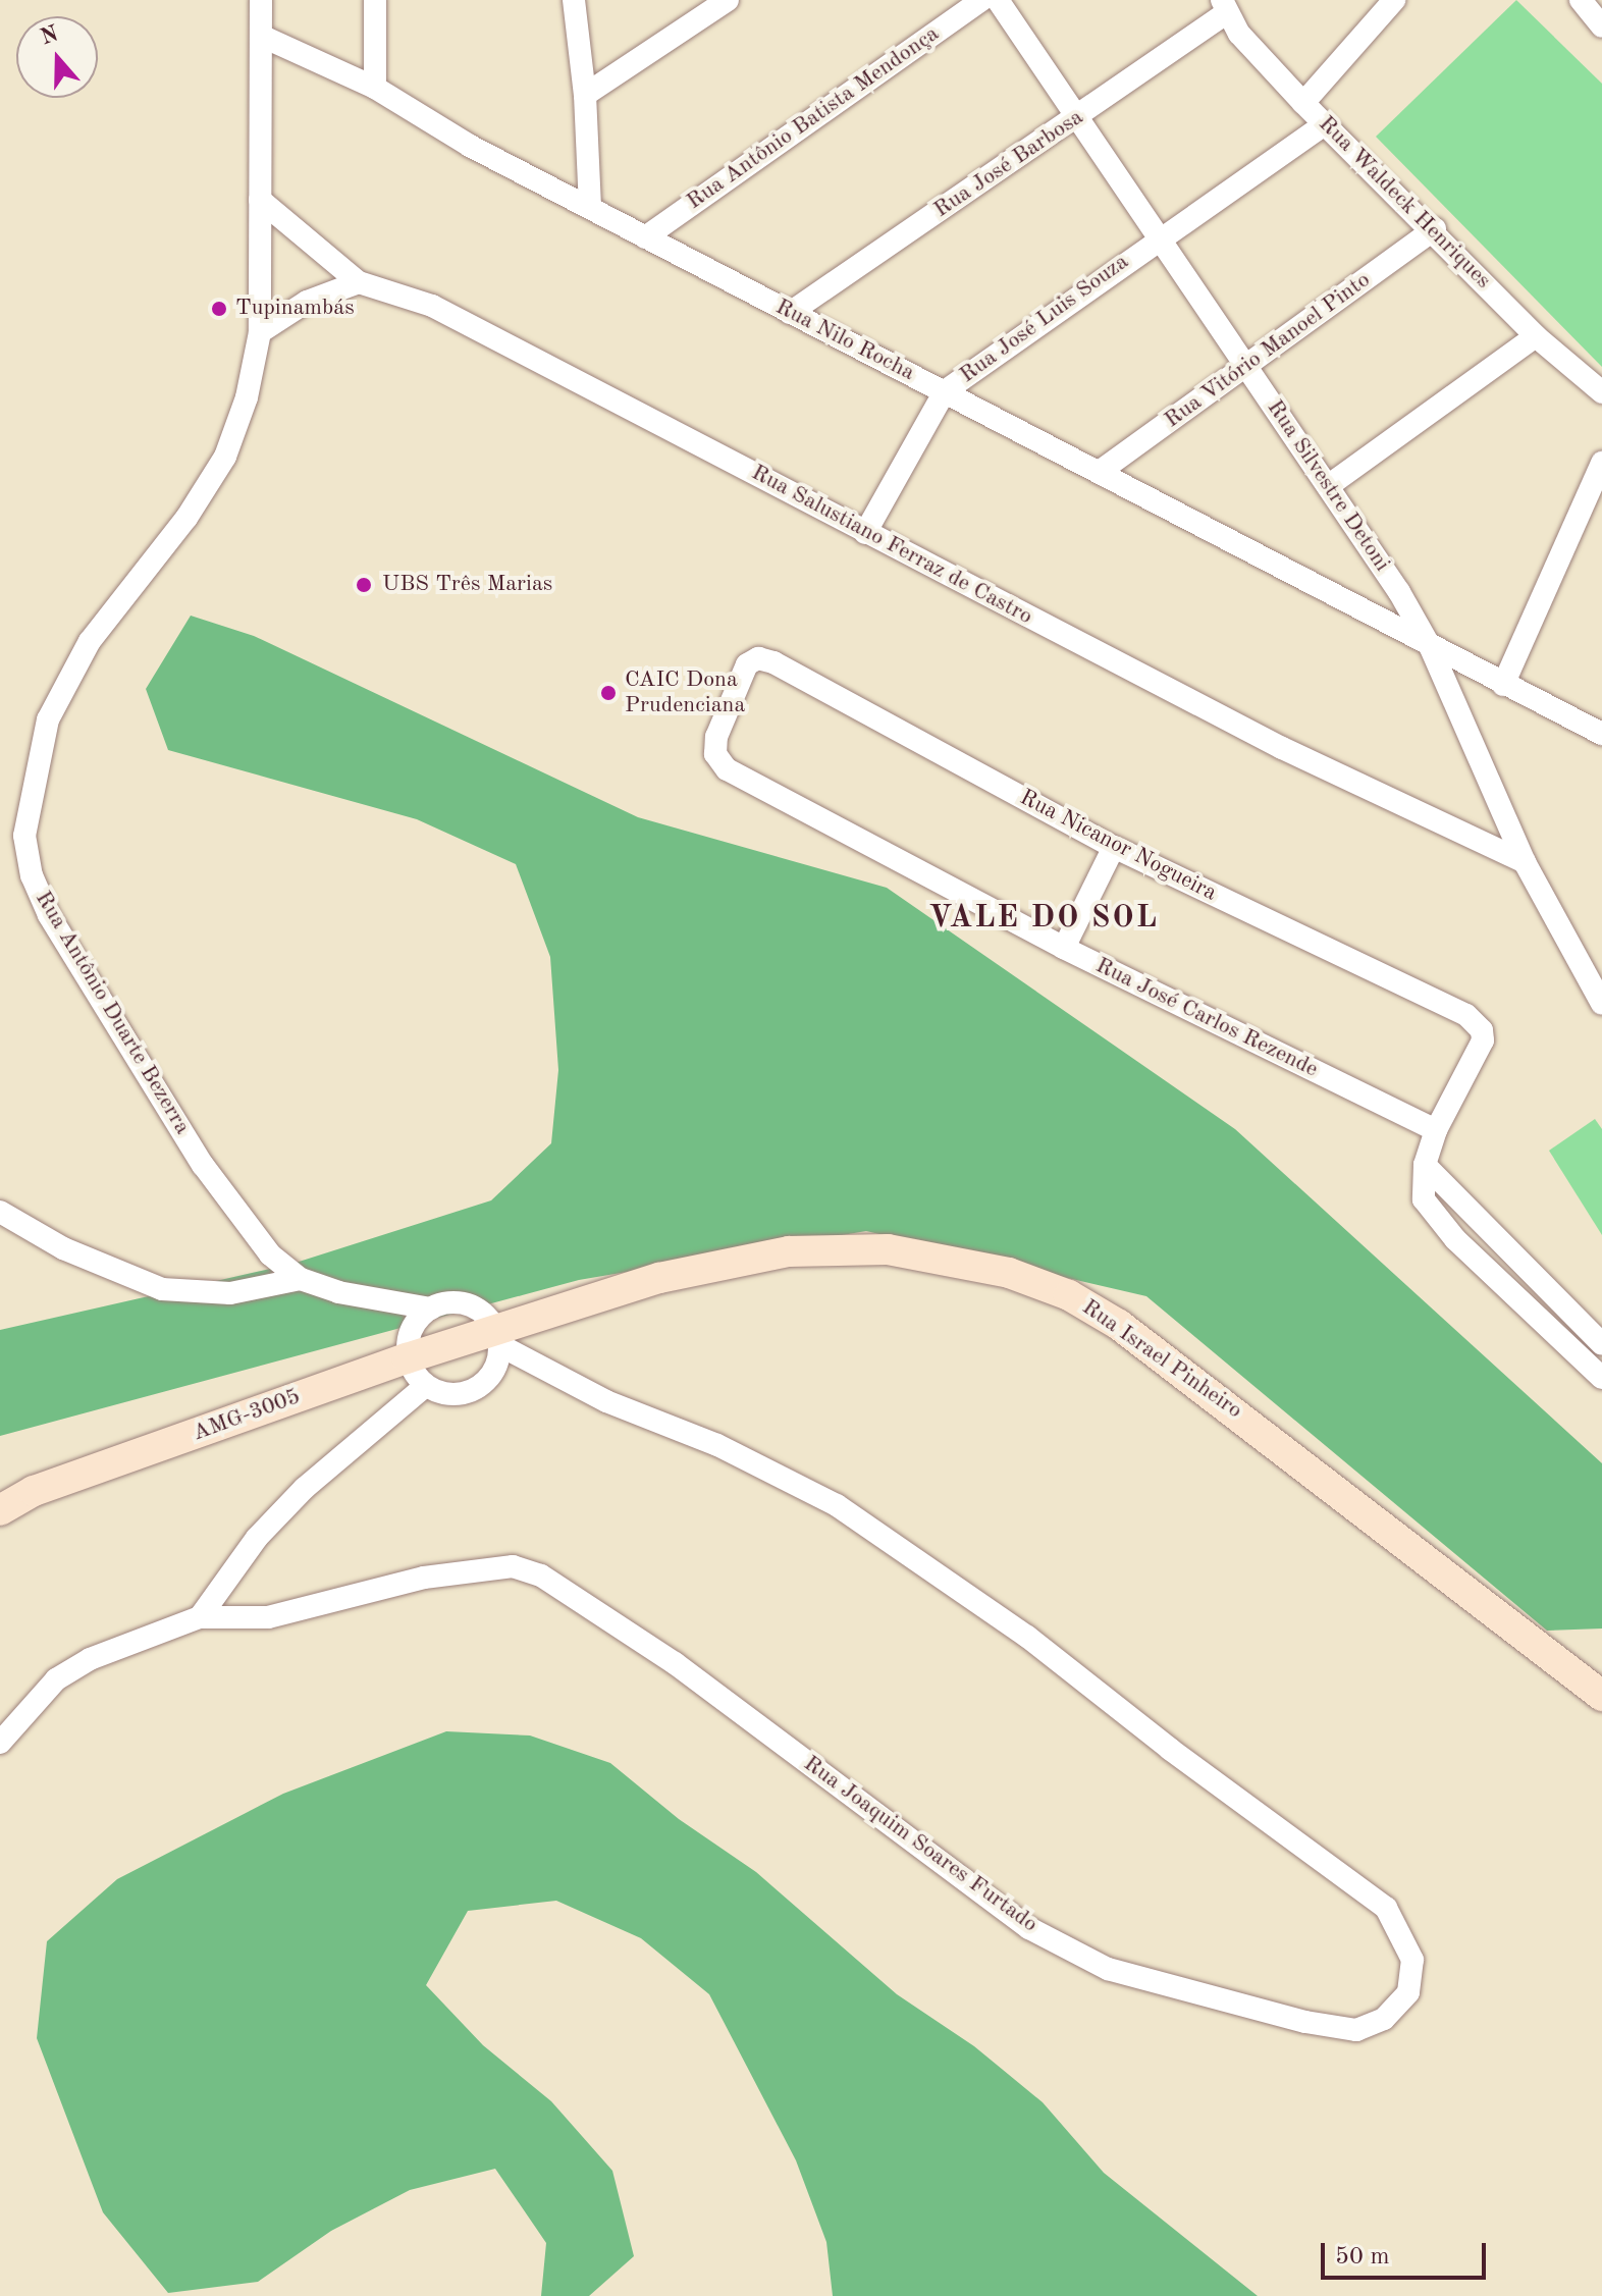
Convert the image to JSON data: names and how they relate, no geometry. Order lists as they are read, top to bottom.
{
  "streets": {
    "main road": ["Rua Israel Pinheiro", "AMG-3005"],
    "street": [
      "Rua Antônio Batista Mendonça",
      "Rua José Barbosa",
      "Rua Waldeck Henriques",
      "Rua José Luis Souza",
      "Rua Nilo Rocha",
      "Rua Vitório Manoel Pinto",
      "Rua Silvestre Detoni",
      "Rua Salustiano Ferraz de Castro",
      "Rua Nicanor Nogueira",
      "Rua Antônio Duarte Bezerra",
      "Rua José Carlos Rezende",
      "Rua Joaquim Soares Furtado"
    ]
  },
  "crossings": [
    ["Rua Antônio Batista Mendonça", "Rua Nilo Rocha"],
    ["Rua José Barbosa", "Rua Waldeck Henriques"],
    ["Rua José Barbosa", "Rua Nilo Rocha"],
    ["Rua José Barbosa", "Rua Silvestre Detoni"],
    ["Rua Waldeck Henriques", "Rua José Luis Souza"],
    ["Rua Waldeck Henriques", "Rua Vitório Manoel Pinto"],
    ["Rua José Luis Souza", "Rua Nilo Rocha"],
    ["Rua José Luis Souza", "Rua Silvestre Detoni"],
    ["Rua José Luis Souza", "Rua Salustiano Ferraz de Castro"],
    ["Rua Nilo Rocha", "Rua Vitório Manoel Pinto"],
    ["Rua Nilo Rocha", "Rua Silvestre Detoni"],
    ["Rua Nilo Rocha", "Rua Antônio Duarte Bezerra"],
    ["Rua Vitório Manoel Pinto", "Rua Silvestre Detoni"],
    ["Rua Silvestre Detoni", "Rua Salustiano Ferraz de Castro"],
    ["Rua Nicanor Nogueira", "Rua José Carlos Rezende"],
    ["Rua Antônio Duarte Bezerra", "Rua Joaquim Soares Furtado"],
    ["Rua Israel Pinheiro", "AMG-3005"],
    ["Rua Israel Pinheiro", "Rua Joaquim Soares Furtado"],
    ["AMG-3005", "Rua Joaquim Soares Furtado"]
  ],
  "districts": ["VALE DO SOL"],
  "places": ["Tupinambás", "UBS Três Marias", "CAIC Dona Prudenciana"],
  "scale_bar": "50 m",
  "north": "top"
}
